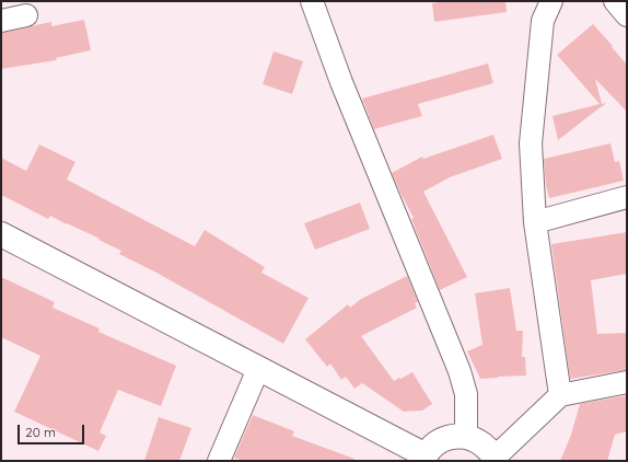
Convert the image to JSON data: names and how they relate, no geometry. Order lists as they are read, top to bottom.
{
  "scale_bar": "20 m"
}
